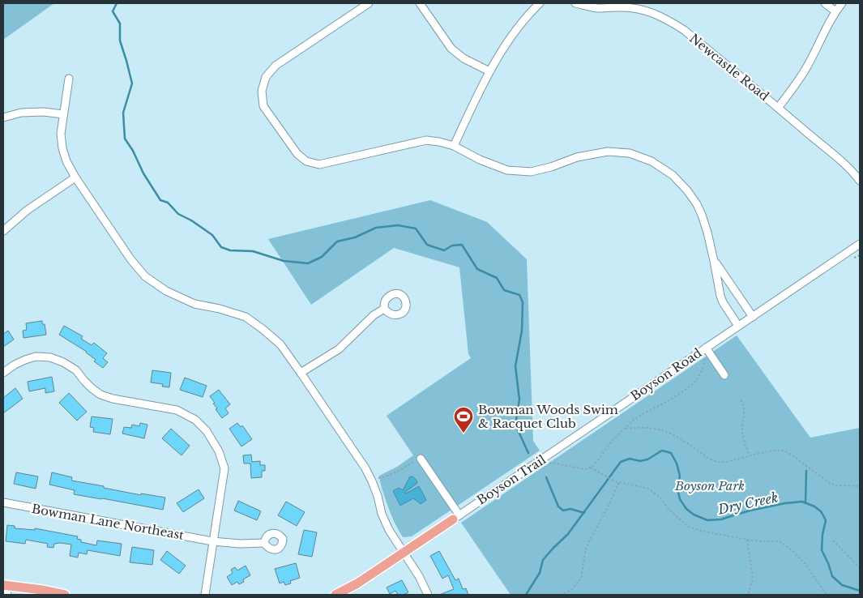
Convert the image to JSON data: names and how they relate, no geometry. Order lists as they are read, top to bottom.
{
  "streets": {
    "street": ["Newcastle Road", "Boyson Road", "Bowman Lane Northeast"],
    "path": ["Boyson Trail"]
  },
  "water": ["Dry Creek"],
  "parks": ["Boyson Park"],
  "places": {
    "sports": ["Bowman Woods Swim & Racquet Club"]
  }
}
